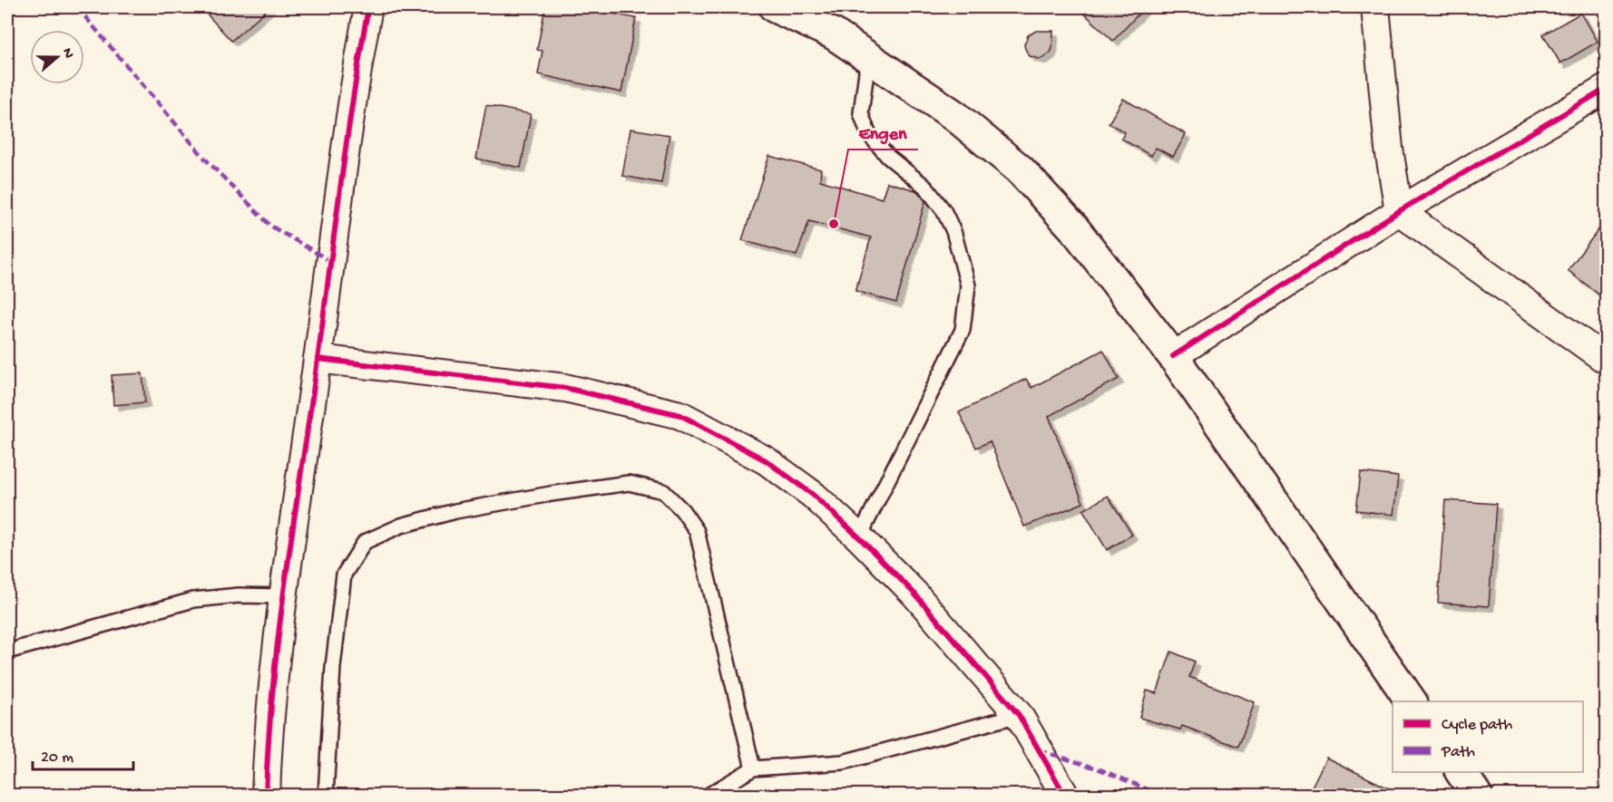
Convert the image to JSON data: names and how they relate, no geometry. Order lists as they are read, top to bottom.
{
  "places": ["Engen"],
  "legend": ["Cycle path", "Path"],
  "scale_bar": "20 m",
  "north": "right"
}
